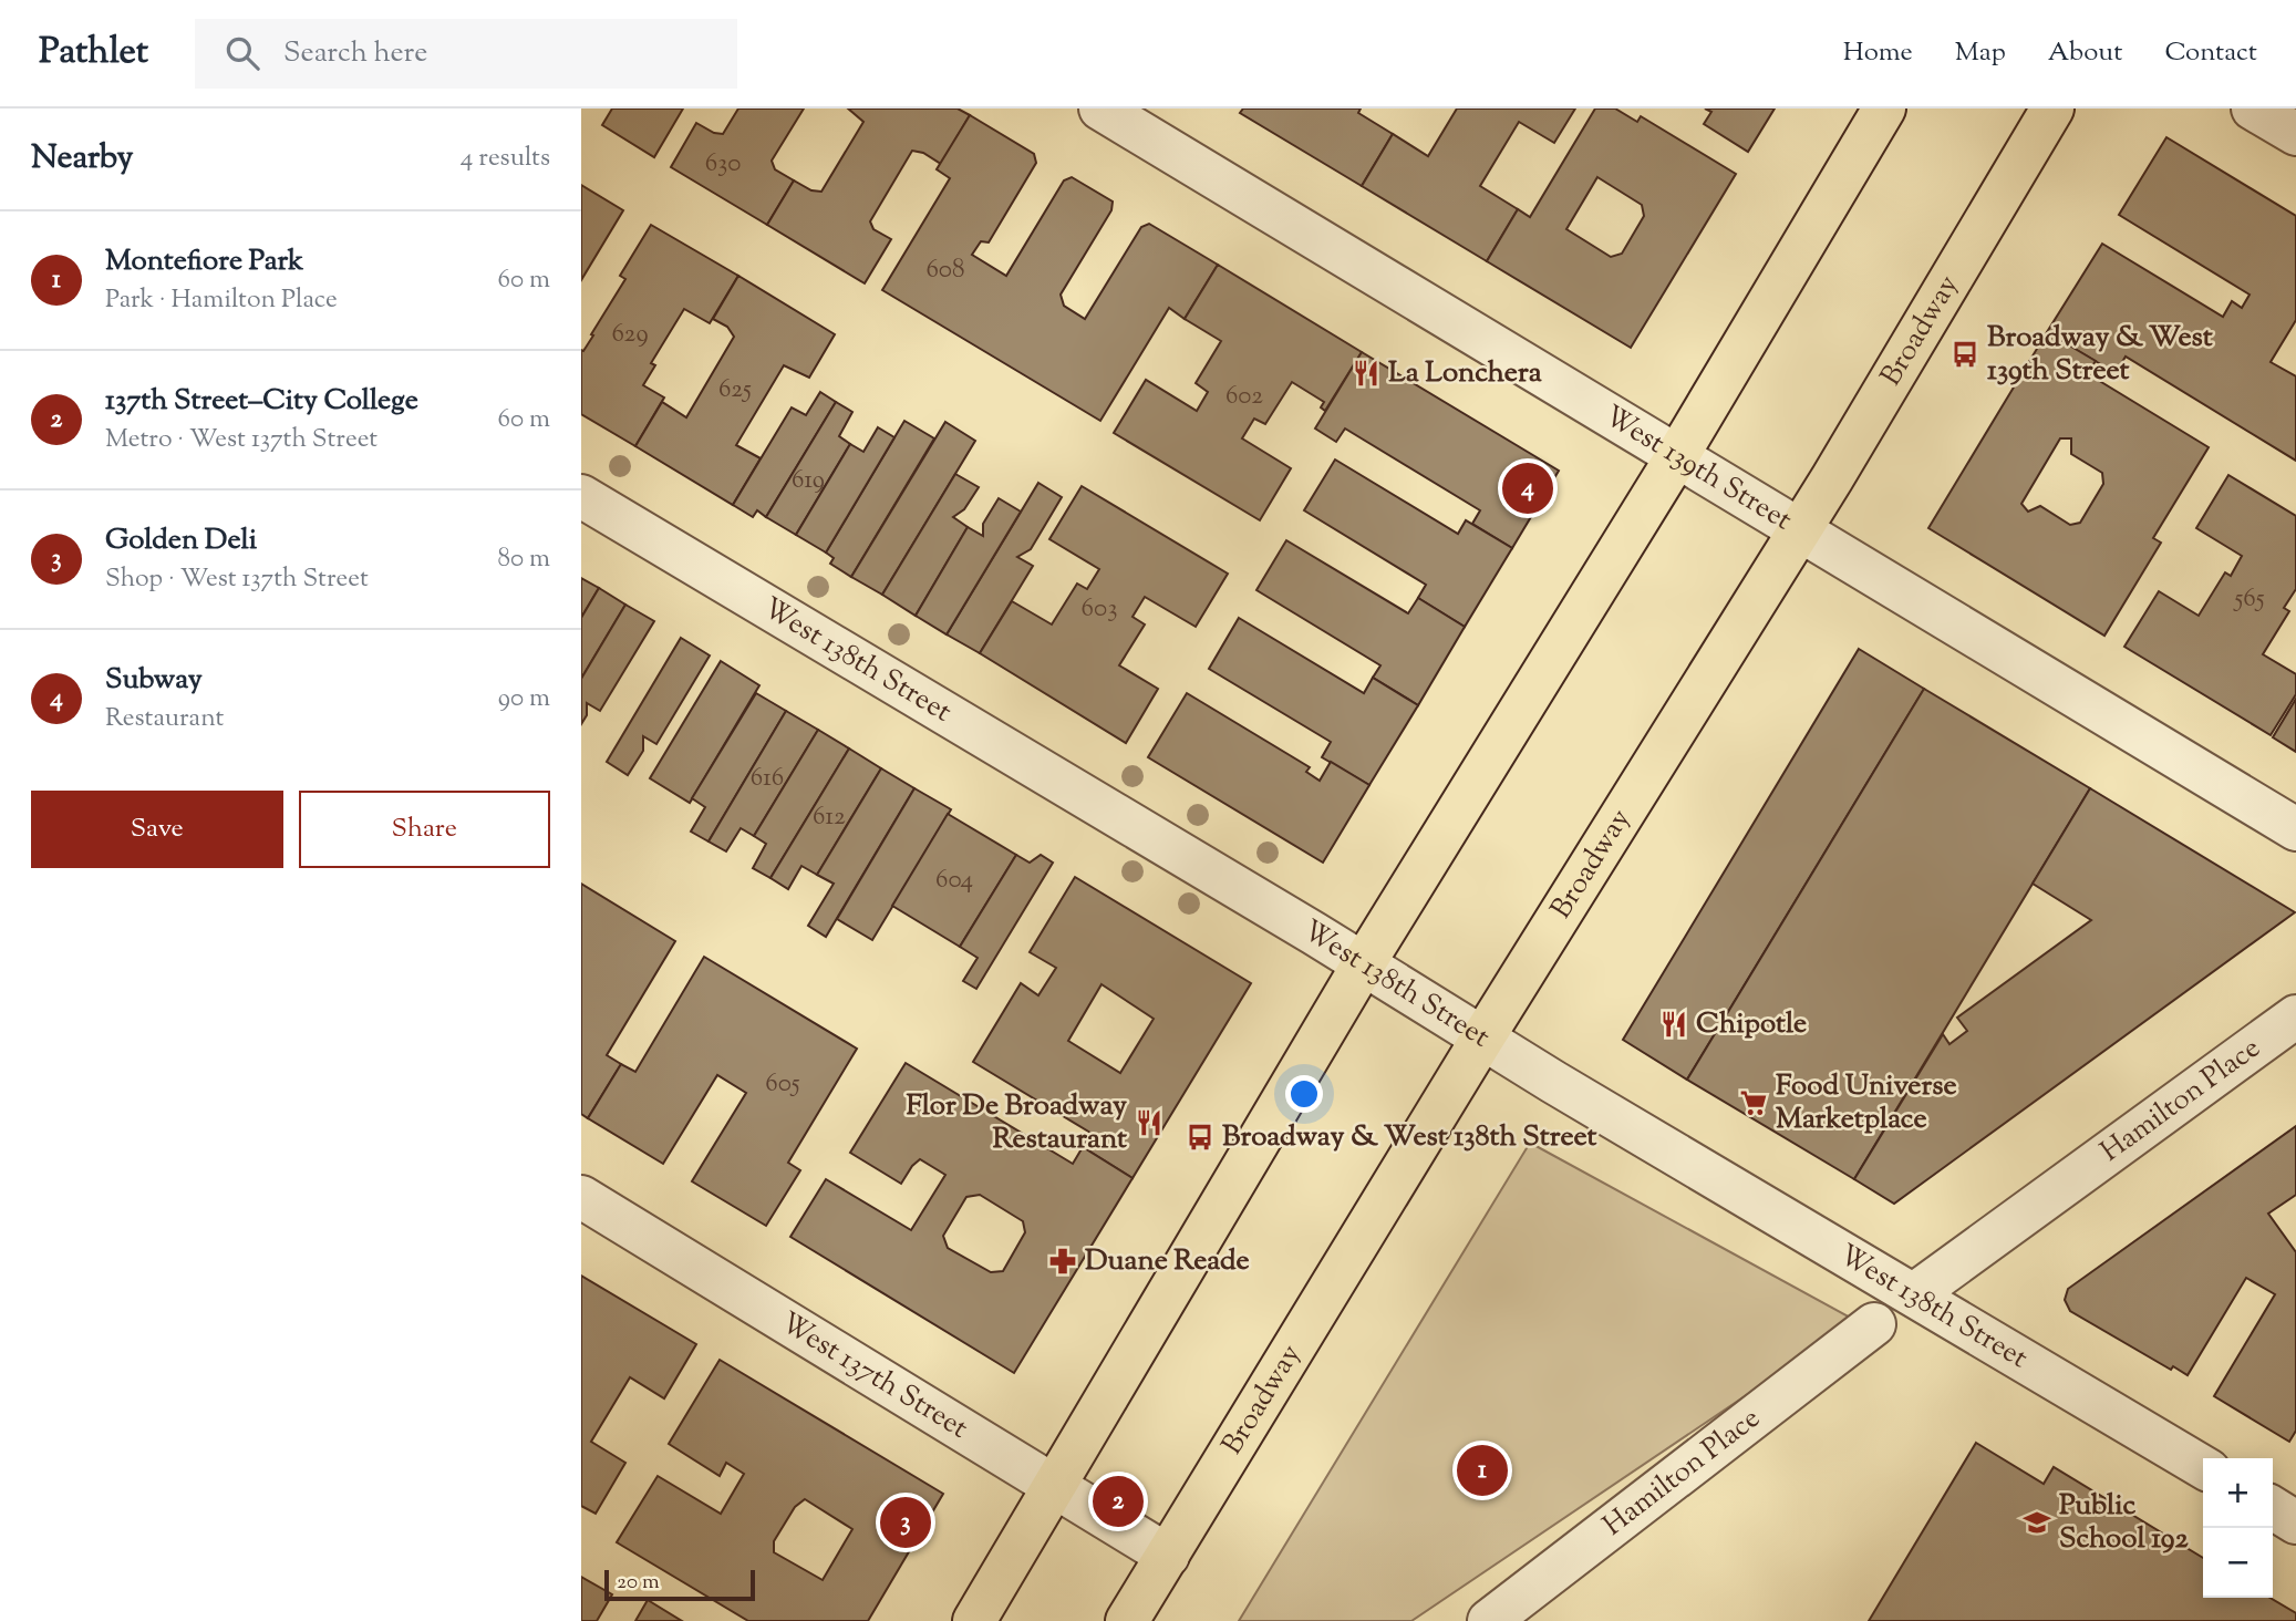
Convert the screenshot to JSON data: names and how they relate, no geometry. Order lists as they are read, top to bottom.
{
  "streets": {
    "main road": ["Broadway"],
    "street": [
      "West 139th Street",
      "West 138th Street",
      "Hamilton Place",
      "West 137th Street"
    ]
  },
  "crossings": [
    ["Broadway", "West 139th Street"],
    ["Broadway", "West 138th Street"],
    ["Broadway", "West 137th Street"],
    ["West 138th Street", "Hamilton Place"]
  ],
  "places": {
    "bus stop": ["Broadway & West 139th Street", "Broadway & West 138th Street"],
    "restaurant": ["La Lonchera", "Chipotle", "Flor De Broadway Restaurant"],
    "supermarket": ["Food Universe Marketplace"],
    "pharmacy": ["Duane Reade"],
    "school or university": ["Public School 192"]
  },
  "house_numbers": [
    "630",
    "608",
    "629",
    "625",
    "602",
    "619",
    "565",
    "603",
    "616",
    "612",
    "604",
    "605"
  ],
  "scale_bar": "20 m",
  "page": {
    "header": "Pathlet",
    "search": "Search here",
    "nav": [
      "Home",
      "Map",
      "About",
      "Contact"
    ],
    "heading": ["Nearby", "4 results"],
    "list": [
      {
        "mark": "1",
        "name": "Montefiore Park",
        "note": "Park · Hamilton Place",
        "value": "60 m"
      },
      {
        "mark": "2",
        "name": "137th Street–City College",
        "note": "Metro · West 137th Street",
        "value": "60 m"
      },
      {
        "mark": "3",
        "name": "Golden Deli",
        "note": "Shop · West 137th Street",
        "value": "80 m"
      },
      {
        "mark": "4",
        "name": "Subway",
        "note": "Restaurant",
        "value": "90 m"
      }
    ],
    "pins": [
      "4",
      "1",
      "2",
      "3"
    ],
    "buttons": ["Save", "Share"],
    "map_buttons": ["+", "−"],
    "scale": "20 m"
  }
}
